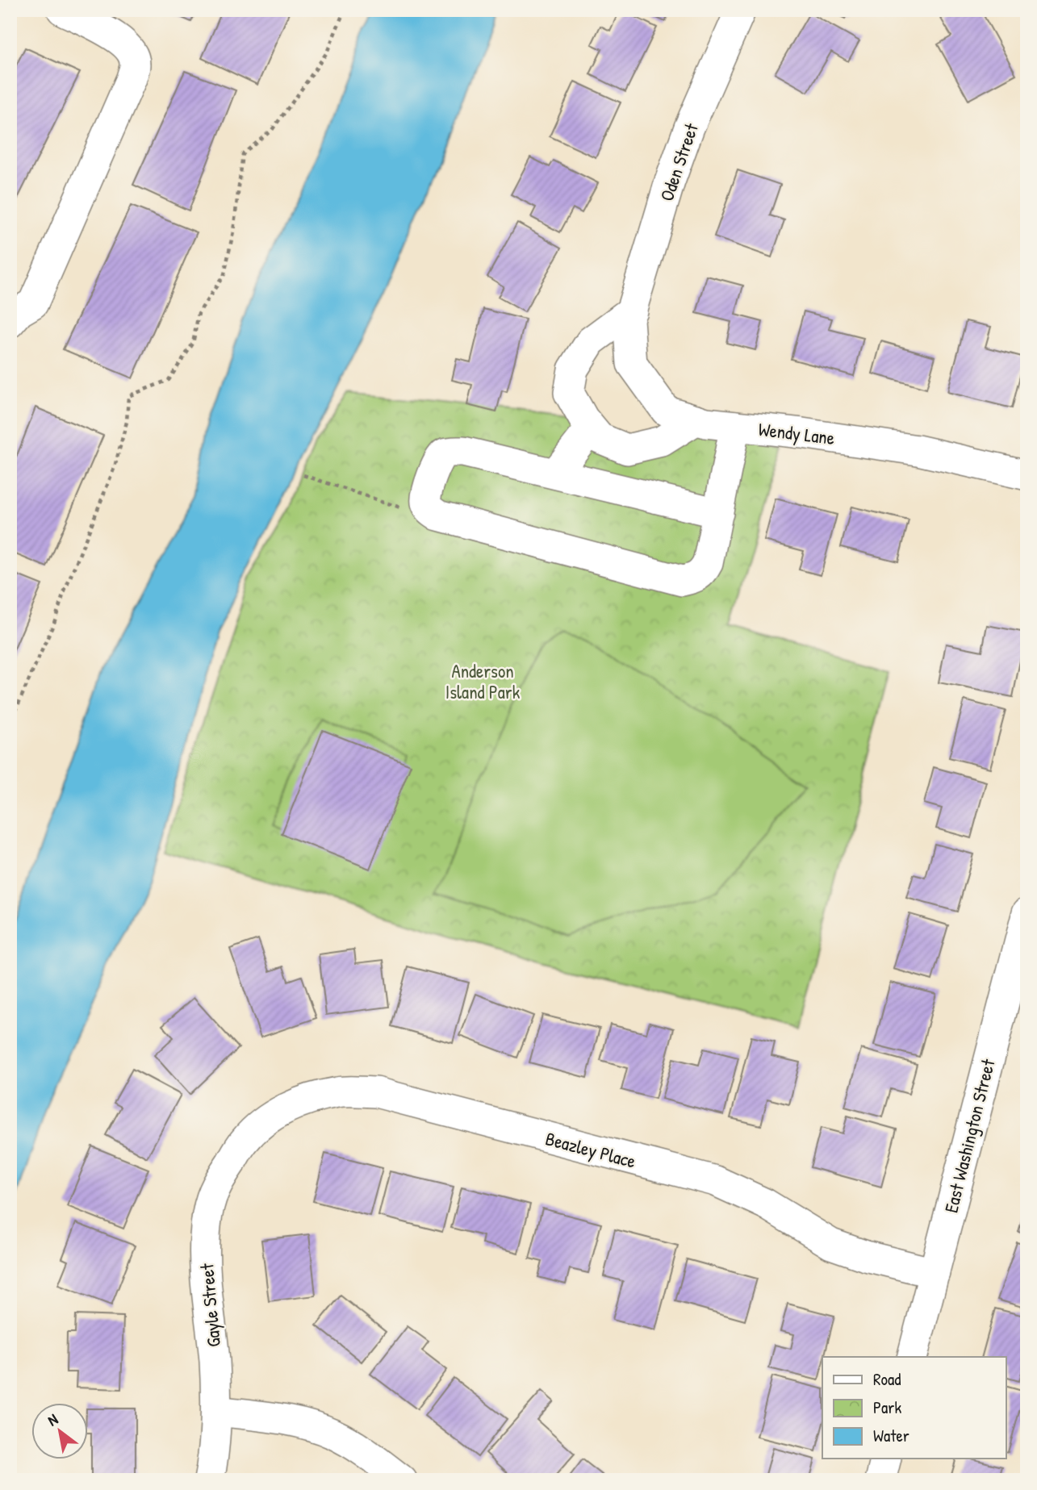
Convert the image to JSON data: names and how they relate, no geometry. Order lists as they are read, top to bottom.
{
  "streets": {
    "street": [
      "Oden Street",
      "Wendy Lane",
      "East Washington Street",
      "Beazley Place",
      "Gayle Street"
    ]
  },
  "crossings": [
    ["Oden Street", "Wendy Lane"],
    ["East Washington Street", "Beazley Place"],
    ["Beazley Place", "Gayle Street"]
  ],
  "parks": ["Anderson Island Park"],
  "legend": ["Road", "Park", "Water"],
  "north": "top left"
}
